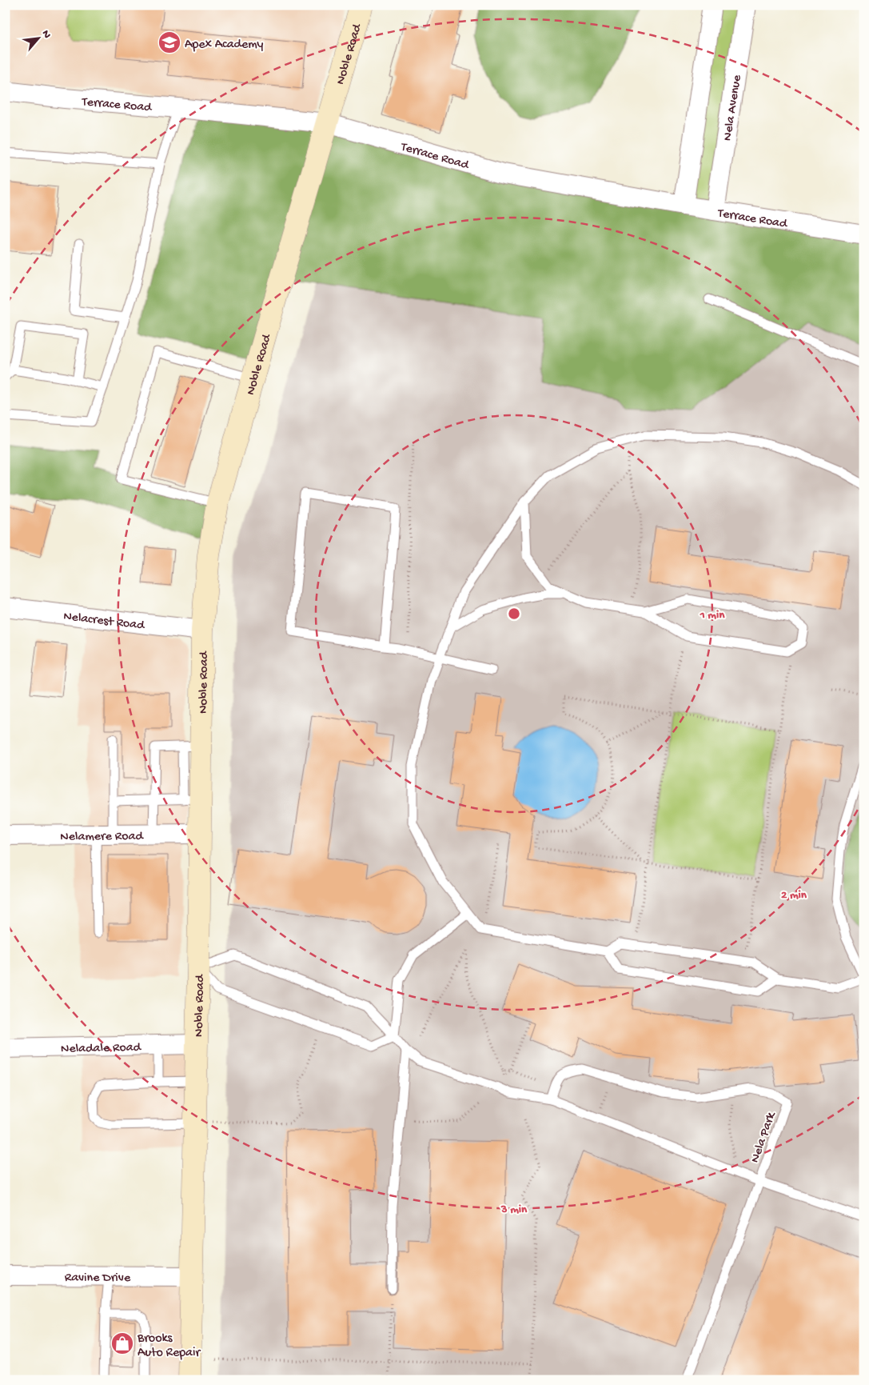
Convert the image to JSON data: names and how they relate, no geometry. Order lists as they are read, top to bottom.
{
  "streets": {
    "main road": ["Noble Road"],
    "street": [
      "Terrace Road",
      "Nela Avenue",
      "Nelacrest Road",
      "Nelamere Road",
      "Neladale Road",
      "Ravine Drive"
    ],
    "lane": ["Nela Park"]
  },
  "crossings": [
    ["Noble Road", "Terrace Road"],
    ["Noble Road", "Nelacrest Road"],
    ["Noble Road", "Nelamere Road"],
    ["Noble Road", "Neladale Road"],
    ["Noble Road", "Ravine Drive"],
    ["Terrace Road", "Nela Avenue"]
  ],
  "places": {
    "school or university": ["Apex Academy"],
    "shop": ["Brooks Auto Repair"]
  },
  "north": "top right",
  "rings": ["1 min", "2 min", "3 min"]
}
